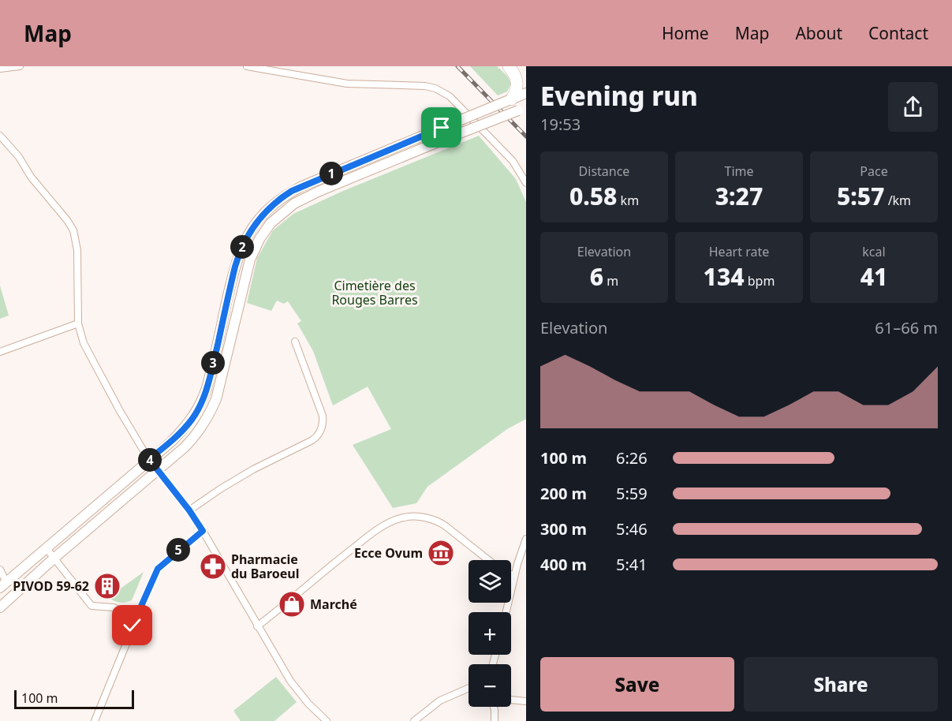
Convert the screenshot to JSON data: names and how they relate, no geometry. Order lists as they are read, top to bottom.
{
  "parks": ["Cimetière des Rouges Barres"],
  "places": {
    "museum": ["Ecce Ovum"],
    "pharmacy": ["Pharmacie du Baroeul"],
    "building": ["PIVOD 59-62"],
    "shop": ["Marché"]
  },
  "scale_bar": "100 m",
  "page": {
    "header": "Map",
    "nav": [
      "Home",
      "Map",
      "About",
      "Contact"
    ],
    "heading": ["Evening run", "19:53"],
    "stats": [
      ["Distance", "0.58 km"],
      ["Time", "3:27"],
      ["Pace", "5:57 /km"],
      ["Elevation", "6 m"],
      ["Heart rate", "134 bpm"],
      ["kcal", "41"]
    ],
    "pins": [
      "1",
      "2",
      "3",
      "4",
      "5"
    ],
    "chart": ["Elevation", "61–66 m"],
    "list": [
      {
        "name": "100 m",
        "note": "6:26"
      },
      {
        "name": "200 m",
        "note": "5:59"
      },
      {
        "name": "300 m",
        "note": "5:46"
      },
      {
        "name": "400 m",
        "note": "5:41"
      }
    ],
    "map_buttons": ["+", "−"],
    "buttons": ["Save", "Share"],
    "scale": "100 m"
  }
}
